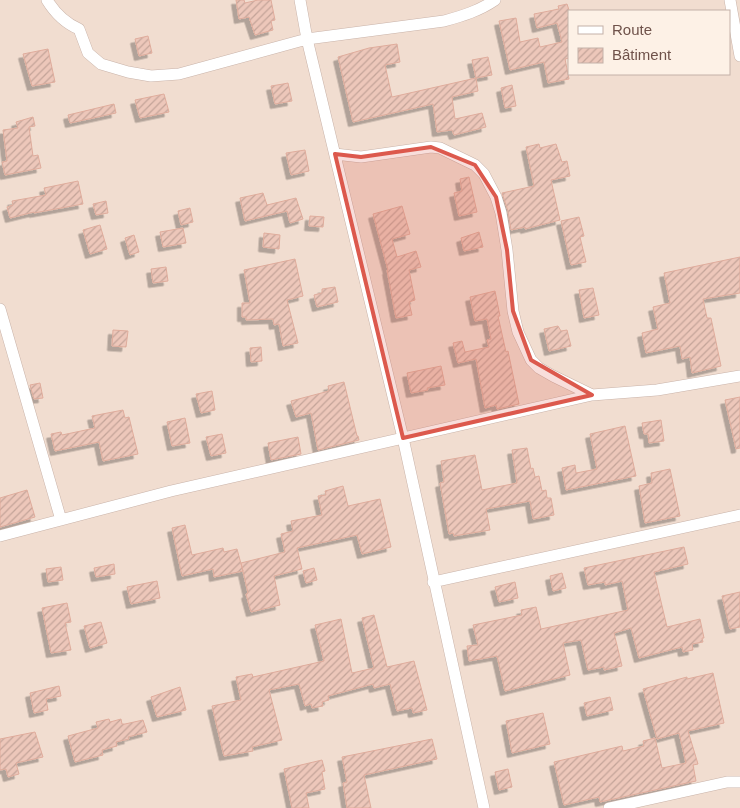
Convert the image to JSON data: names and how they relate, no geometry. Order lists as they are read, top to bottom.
{
  "legend": ["Route", "Bâtiment"]
}
